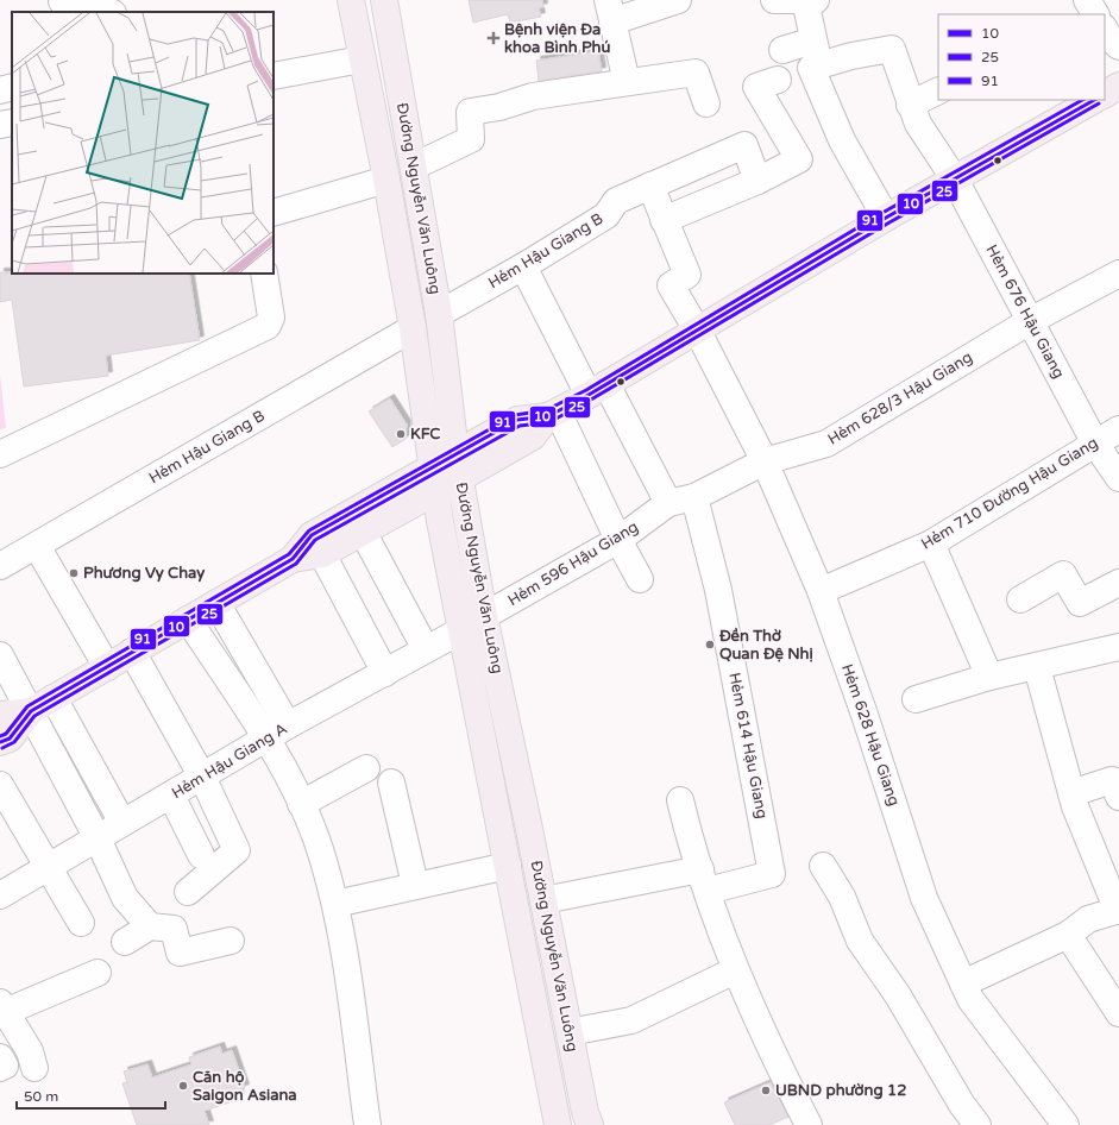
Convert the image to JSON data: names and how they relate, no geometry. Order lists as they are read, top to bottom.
{
  "streets": {
    "main road": ["Đường Nguyễn Văn Luông"],
    "street": [
      "Hẻm Hậu Giang B",
      "Hẻm 676 Hậu Giang",
      "Hẻm 628/3 Hậu Giang",
      "Hẻm 710 Đường Hậu Giang",
      "Hẻm 596 Hậu Giang",
      "Hẻm 628 Hậu Giang",
      "Hẻm 614 Hậu Giang",
      "Hẻm Hậu Giang A"
    ]
  },
  "crossings": [
    ["Đường Nguyễn Văn Luông", "Hẻm Hậu Giang B"],
    ["Đường Nguyễn Văn Luông", "Hẻm 596 Hậu Giang"],
    ["Đường Nguyễn Văn Luông", "Hẻm Hậu Giang A"],
    ["Hẻm 676 Hậu Giang", "Hẻm 628/3 Hậu Giang"],
    ["Hẻm 676 Hậu Giang", "Hẻm 710 Đường Hậu Giang"],
    ["Hẻm 628/3 Hậu Giang", "Hẻm 596 Hậu Giang"],
    ["Hẻm 628/3 Hậu Giang", "Hẻm 628 Hậu Giang"],
    ["Hẻm 710 Đường Hậu Giang", "Hẻm 628 Hậu Giang"],
    ["Hẻm 596 Hậu Giang", "Hẻm 628 Hậu Giang"],
    ["Hẻm 596 Hậu Giang", "Hẻm 614 Hậu Giang"]
  ],
  "places": {
    "health": ["Bệnh viện Đa khoa Bình Phú"],
    "other": [
      "KFC",
      "Phương Vy Chay",
      "Đền Thờ Quan Đệ Nhị",
      "Căn hộ Saigon Asiana",
      "UBND phường 12"
    ]
  },
  "lines": ["transit line 10", "transit line 91", "transit line 25"],
  "legend": ["10", "25", "91"],
  "scale_bar": "50 m"
}
